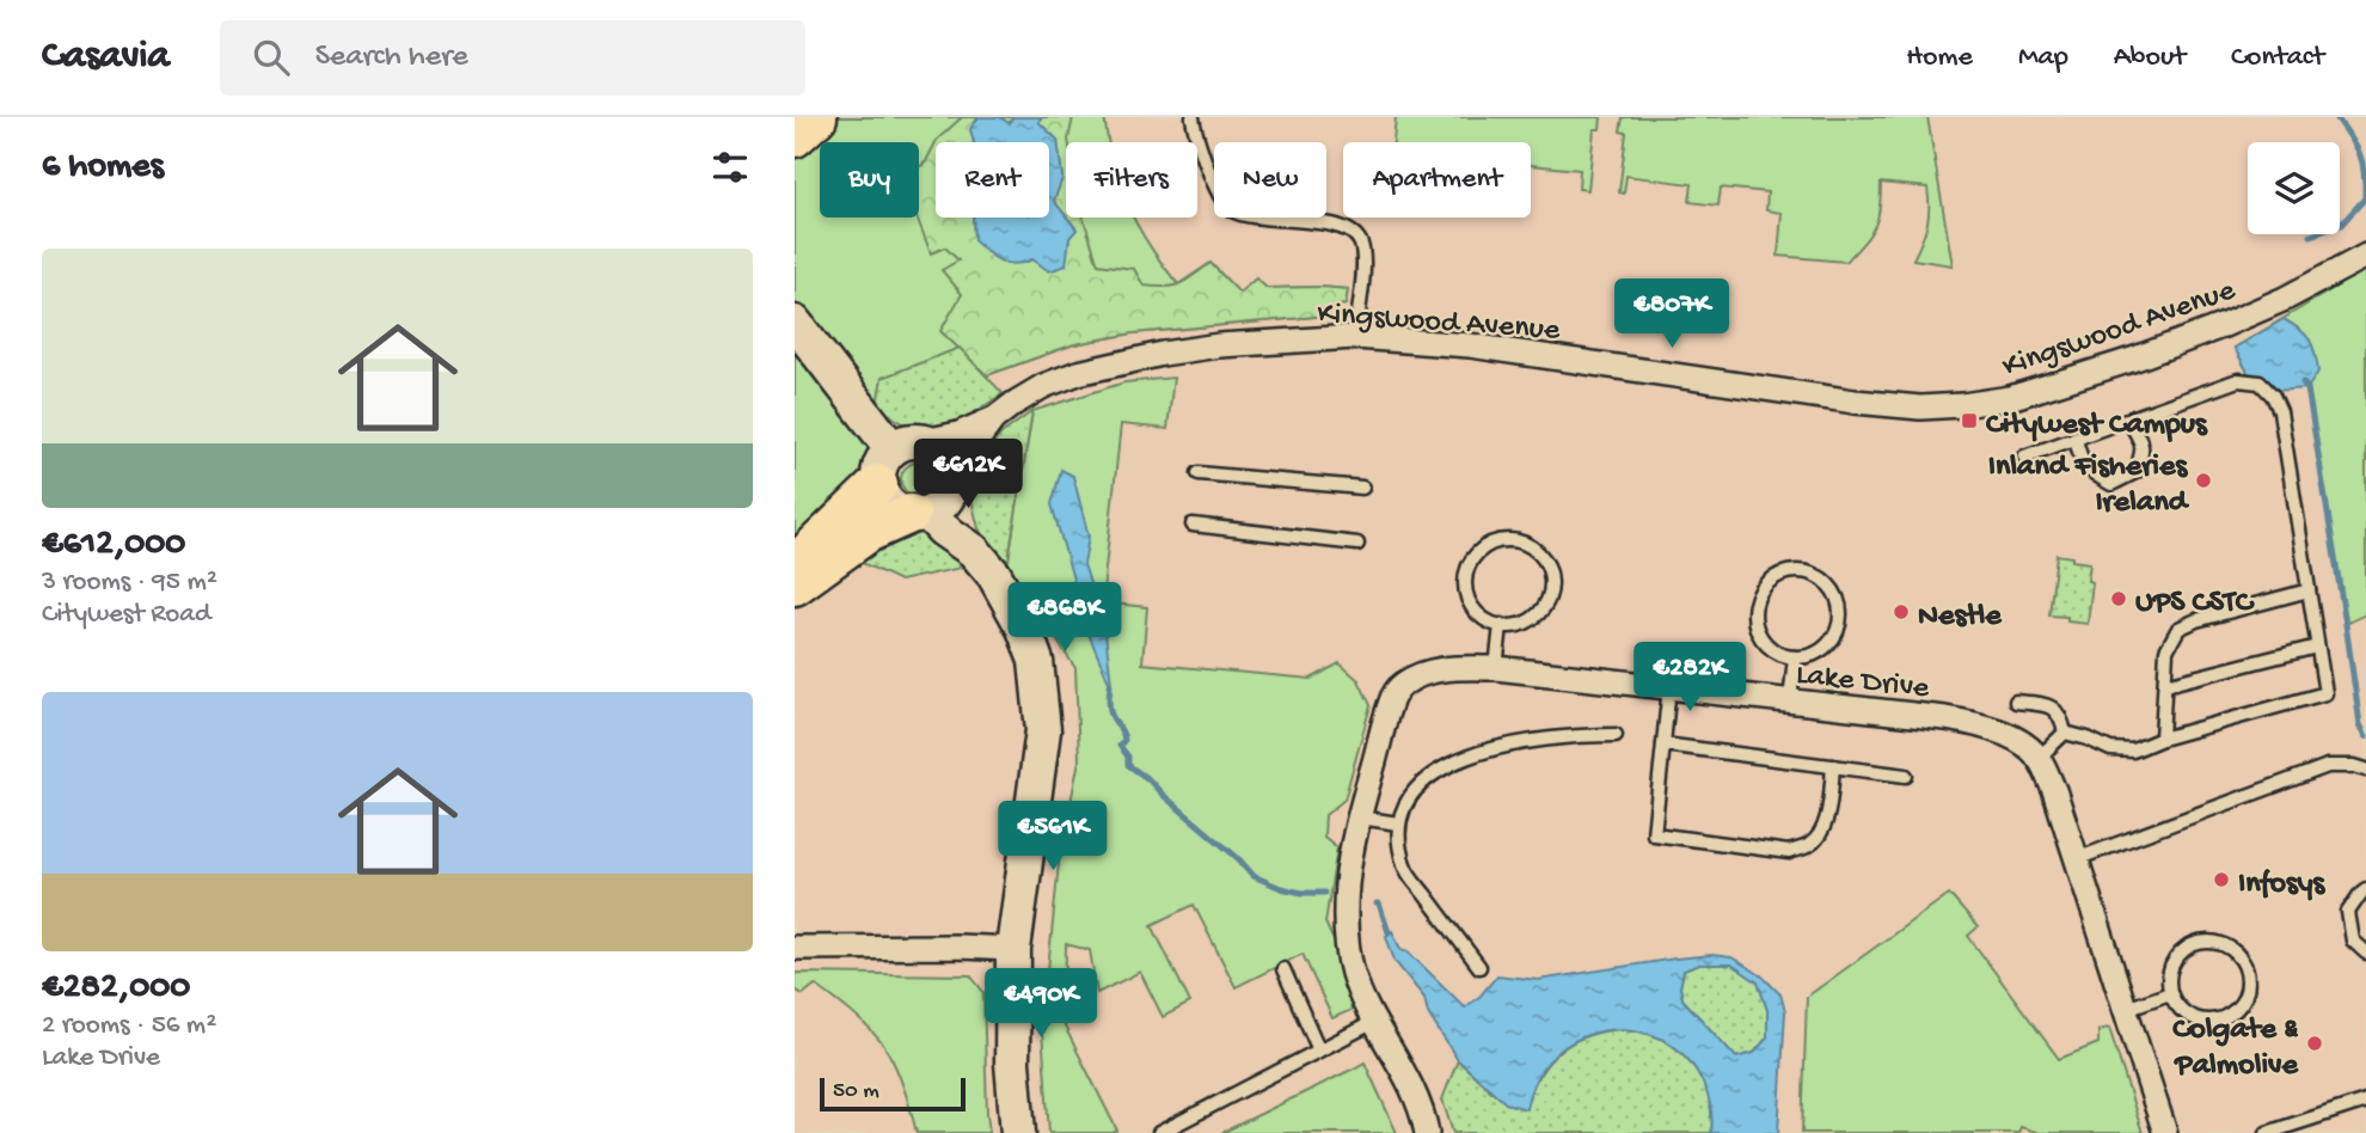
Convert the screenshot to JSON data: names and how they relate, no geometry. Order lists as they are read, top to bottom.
{
  "streets": {
    "street": ["Kingswood Avenue", "Lake Drive"]
  },
  "places": {
    "transit": ["Citywest Campus"],
    "other": [
      "Inland Fisheries Ireland",
      "UPS CSTC",
      "Nestle",
      "Infosys",
      "Colgate & Palmolive"
    ]
  },
  "scale_bar": "50 m",
  "page": {
    "header": "Casavia",
    "search": "Search here",
    "nav": [
      "Home",
      "Map",
      "About",
      "Contact"
    ],
    "heading": "6 homes",
    "chip": [
      "Buy",
      "Rent",
      "Filters",
      "New",
      "Apartment"
    ],
    "list": [
      {
        "name": "€612,000",
        "note": "3 rooms · 95 m² · Citywest Road"
      },
      {
        "name": "€282,000",
        "note": "2 rooms · 56 m² · Lake Drive"
      }
    ],
    "price": [
      "€807K",
      "€612K",
      "€868K",
      "€282K",
      "€561K",
      "€490K"
    ],
    "scale": "50 m"
  }
}
